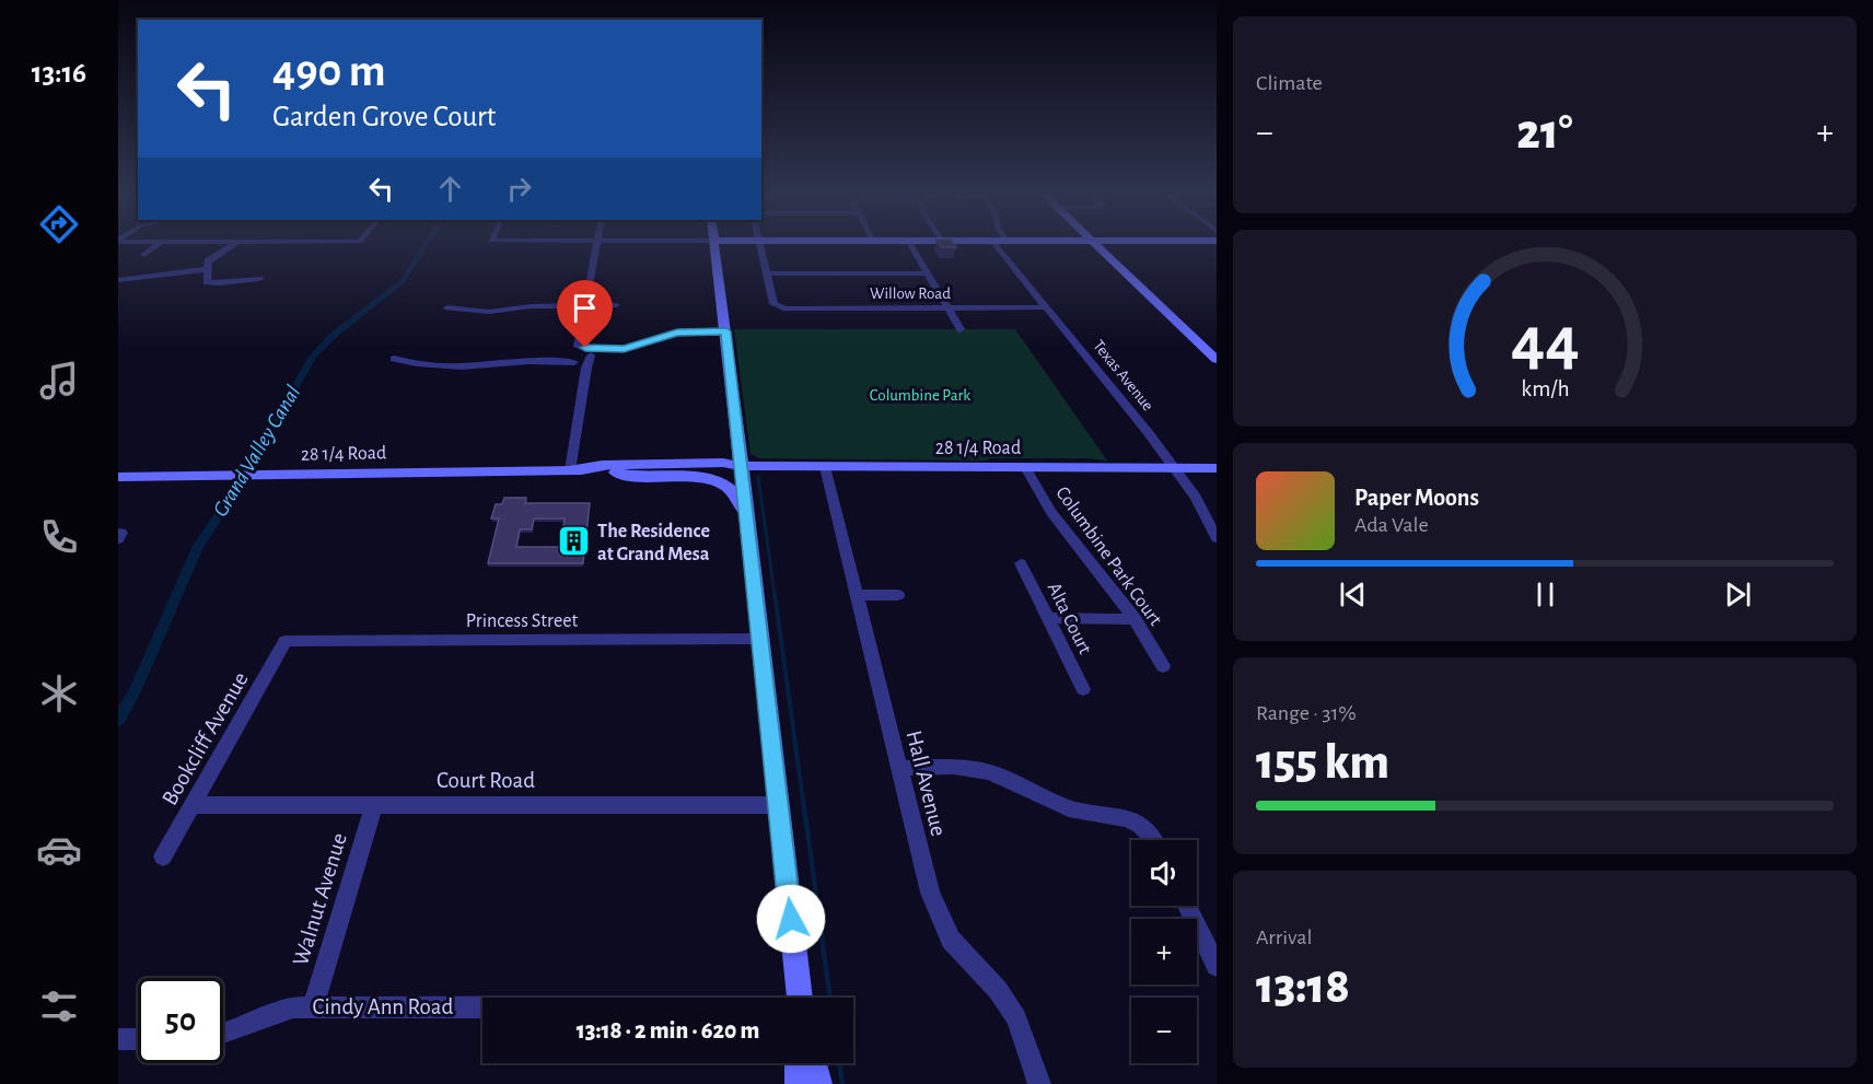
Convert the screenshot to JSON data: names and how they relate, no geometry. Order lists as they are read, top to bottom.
{
  "streets": {
    "street": [
      "Willow Road",
      "Texas Avenue",
      "28 1/4 Road",
      "Columbine Park Court",
      "Alta Court",
      "Princess Street",
      "Bookcliff Avenue",
      "Court Road",
      "Hall Avenue",
      "Walnut Avenue",
      "Cindy Ann Road"
    ]
  },
  "crossings": [
    ["Willow Road", "Texas Avenue"],
    ["Texas Avenue", "28 1/4 Road"],
    ["28 1/4 Road", "Columbine Park Court"],
    ["28 1/4 Road", "Hall Avenue"],
    ["Princess Street", "Bookcliff Avenue"],
    ["Bookcliff Avenue", "Court Road"],
    ["Court Road", "Walnut Avenue"],
    ["Walnut Avenue", "Cindy Ann Road"]
  ],
  "water": ["Grand Valley Canal"],
  "parks": ["Columbine Park"],
  "places": {
    "building": ["The Residence at Grand Mesa"]
  },
  "page": {
    "tabs": "13:16",
    "tile": [
      "Climate",
      ["Range · 31%", "155 km"],
      ["Arrival", "13:18"]
    ],
    "turn": ["490 m", "Garden Grove Court"],
    "heat": ["−", "21°", "+"],
    "song": ["Paper Moons", "Ada Vale"],
    "map_buttons": ["+", "−"],
    "limit": "50",
    "trip": "13:18 · 2 min · 620 m",
    "gauge": ["44", "km/h"]
  }
}
